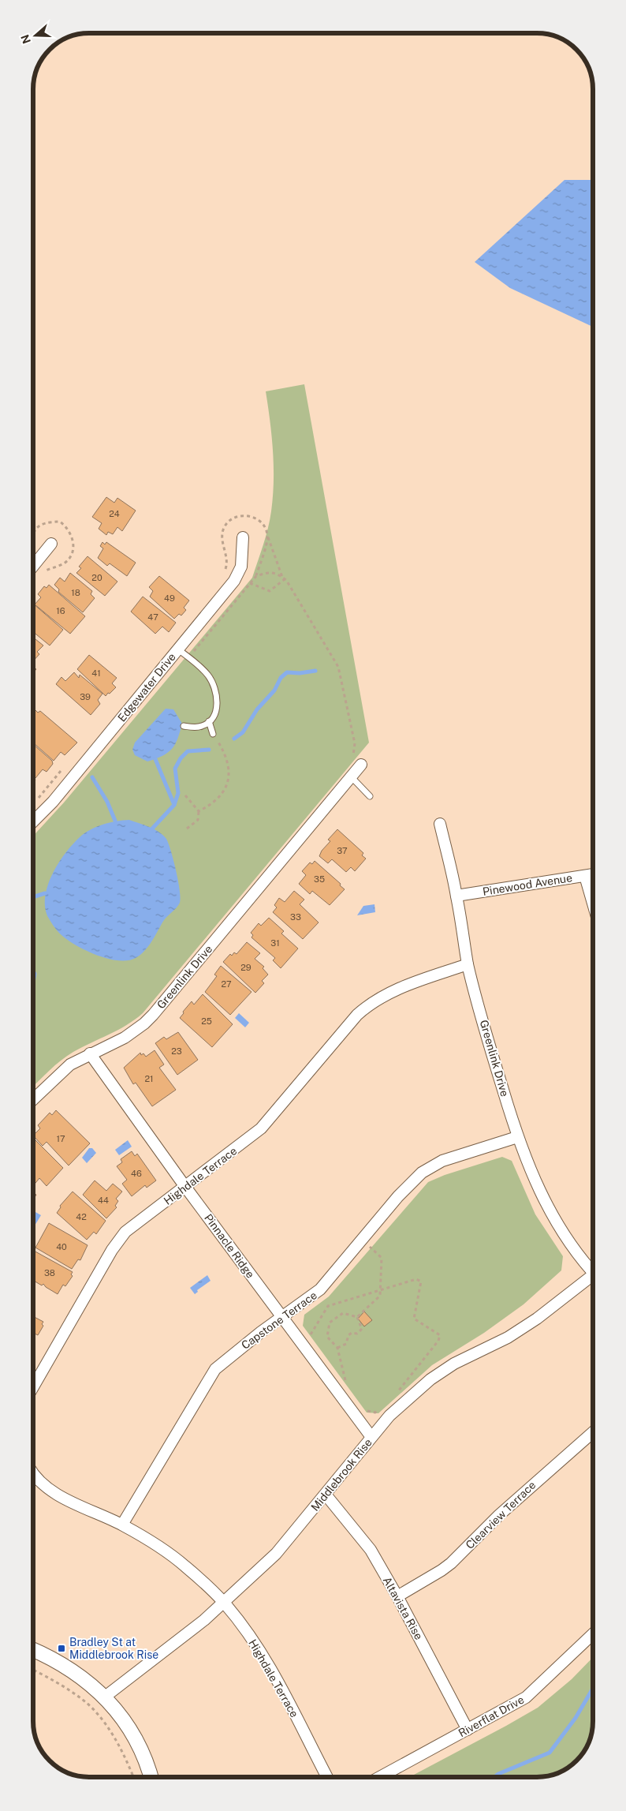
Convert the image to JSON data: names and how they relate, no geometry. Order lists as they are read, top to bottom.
{
  "streets": {
    "street": [
      "Edgewater Drive",
      "Pinewood Avenue",
      "Greenlink Drive",
      "Highdale Terrace",
      "Pinnacle Ridge",
      "Capstone Terrace",
      "Middlebrook Rise",
      "Clearview Terrace",
      "Altavista Rise",
      "Riverflat Drive"
    ]
  },
  "crossings": [
    ["Pinewood Avenue", "Greenlink Drive"],
    ["Greenlink Drive", "Highdale Terrace"],
    ["Greenlink Drive", "Pinnacle Ridge"],
    ["Greenlink Drive", "Capstone Terrace"],
    ["Highdale Terrace", "Pinnacle Ridge"],
    ["Highdale Terrace", "Capstone Terrace"],
    ["Highdale Terrace", "Middlebrook Rise"],
    ["Pinnacle Ridge", "Capstone Terrace"],
    ["Pinnacle Ridge", "Middlebrook Rise"],
    ["Middlebrook Rise", "Altavista Rise"],
    ["Clearview Terrace", "Altavista Rise"],
    ["Altavista Rise", "Riverflat Drive"]
  ],
  "places": {
    "transit": ["Bradley St at Middlebrook Rise"]
  },
  "house_numbers": [
    "24",
    "20",
    "18",
    "49",
    "16",
    "47",
    "41",
    "39",
    "37",
    "35",
    "33",
    "31",
    "29",
    "27",
    "25",
    "23",
    "21",
    "17",
    "46",
    "44",
    "42",
    "40",
    "38"
  ],
  "north": "left"
}
